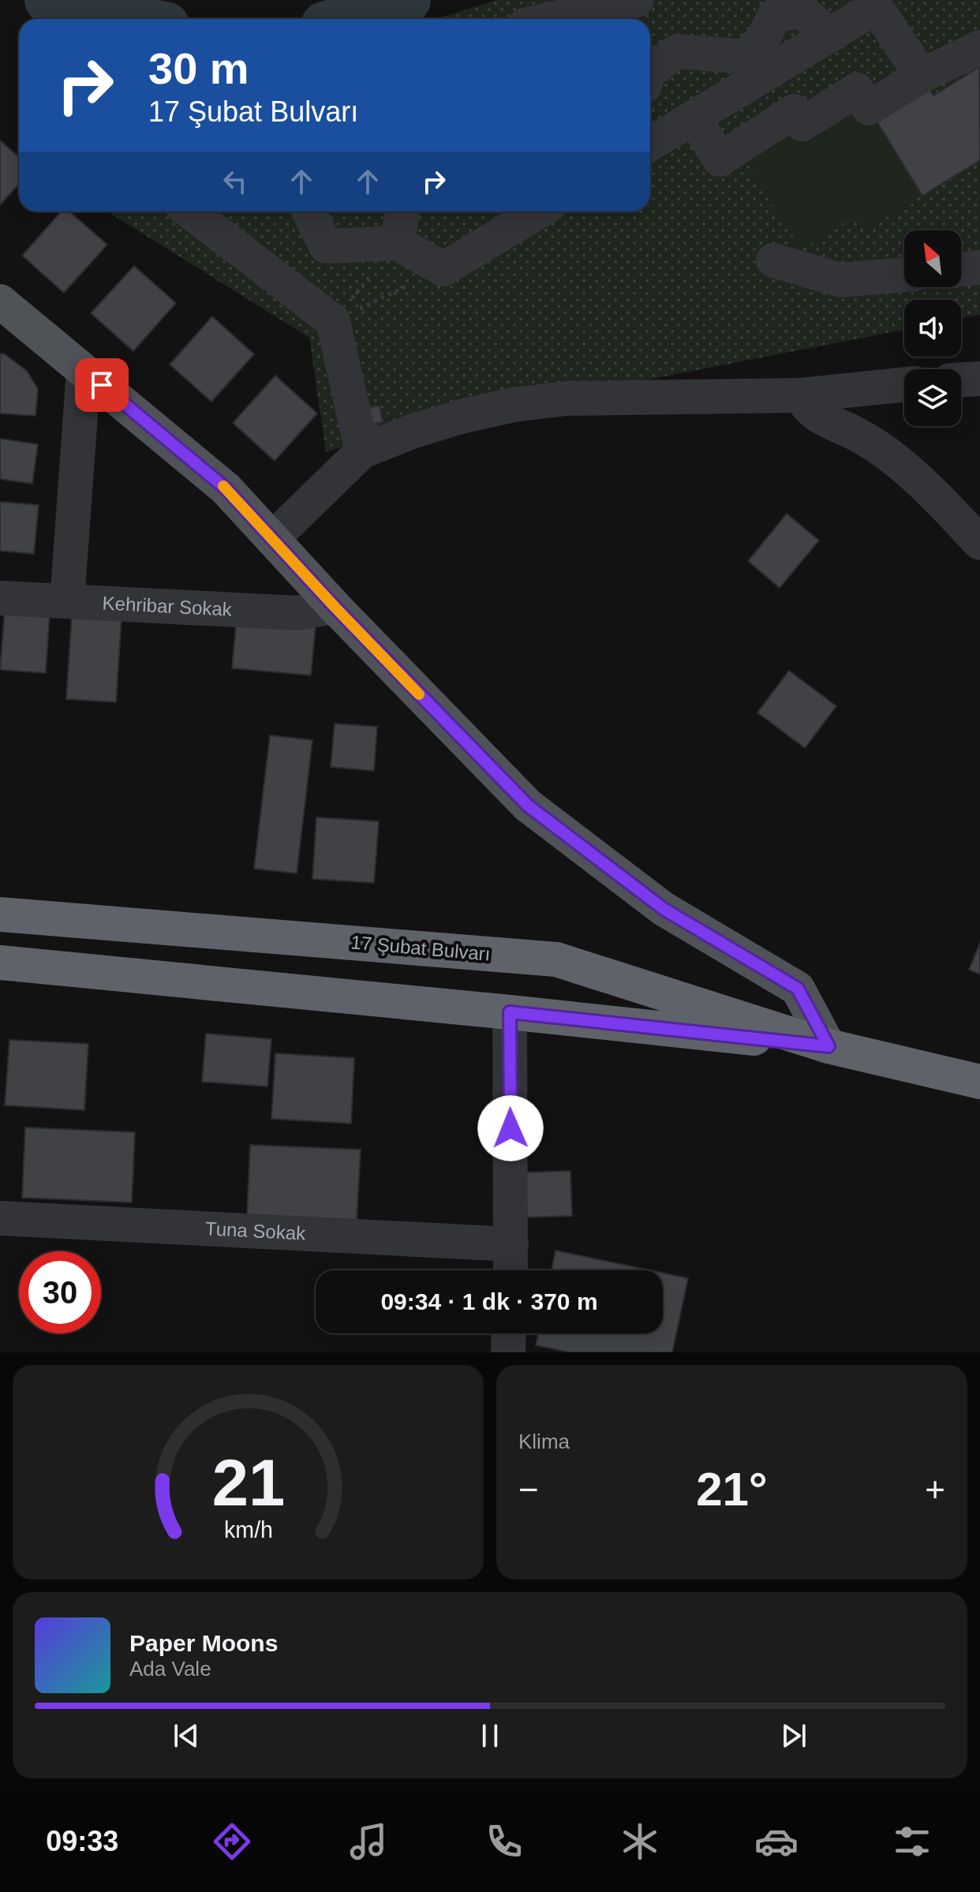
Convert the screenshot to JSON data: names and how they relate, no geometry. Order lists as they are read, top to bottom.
{
  "streets": {
    "highway": ["17 Şubat Bulvarı"],
    "street": ["Kehribar Sokak", "Tuna Sokak"]
  },
  "north": "top left",
  "page": {
    "turn": ["30 m", "17 Şubat Bulvarı"],
    "limit": "30",
    "trip": "09:34 · 1 dk · 370 m",
    "tile": "Klima",
    "heat": ["−", "21°", "+"],
    "song": ["Paper Moons", "Ada Vale"],
    "tabs": "09:33",
    "gauge": ["21", "km/h"]
  }
}
